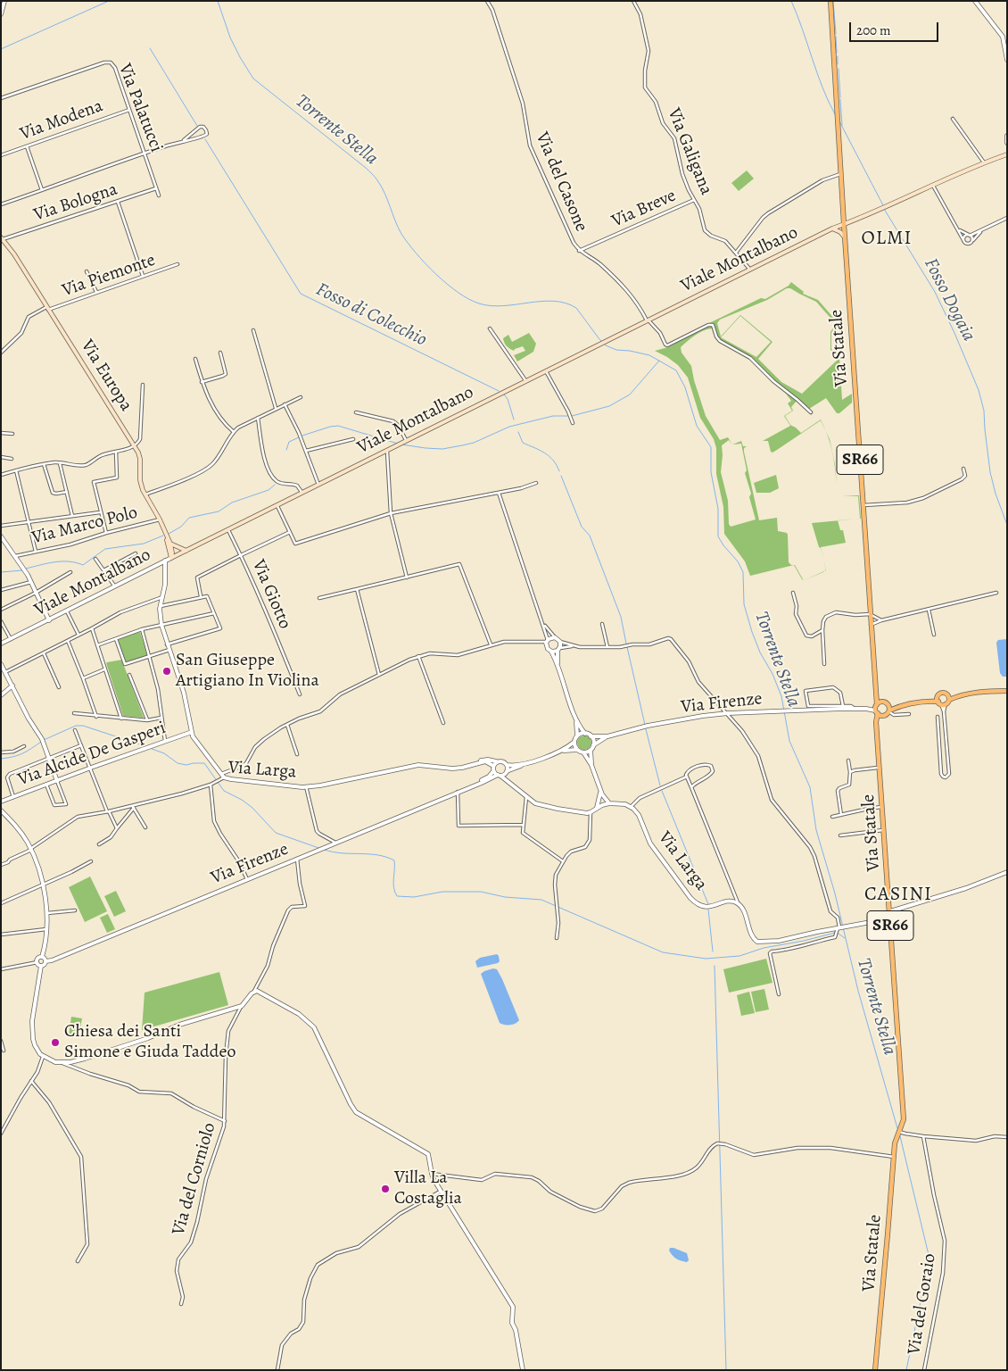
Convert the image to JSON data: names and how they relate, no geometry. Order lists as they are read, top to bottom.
{
  "streets": {
    "main road": [
      "Viale Montalbano",
      "Via Statale",
      "Via Europa",
      "SR66"
    ],
    "street": [
      "Via Palatucci",
      "Via Modena",
      "Via Galigana",
      "Via del Casone",
      "Via Bologna",
      "Via Breve",
      "Via Piemonte",
      "Via Marco Polo",
      "Via Giotto",
      "Via Firenze",
      "Via Alcide De Gasperi",
      "Via Larga",
      "Via del Corniolo",
      "Via del Goraio"
    ]
  },
  "crossings": [
    ["Via Palatucci", "Via Modena"],
    ["Via Palatucci", "Via Bologna"],
    ["Via Galigana", "Via Breve"],
    ["Via Galigana", "Viale Montalbano"],
    ["Via del Casone", "Via Breve"],
    ["Via del Casone", "Viale Montalbano"],
    ["Via Bologna", "Via Europa"],
    ["Viale Montalbano", "Via Statale"],
    ["Viale Montalbano", "Via Giotto"],
    ["Via Piemonte", "Via Europa"],
    ["Via Statale", "Via Firenze"],
    ["Via Europa", "Via Marco Polo"],
    ["Via Firenze", "Via Larga"]
  ],
  "districts": ["OLMI", "CASINI"],
  "water": ["Torrente Stella", "Fosso Dogaia", "Fosso di Colecchio"],
  "places": ["San Giuseppe Artigiano In Violina", "Chiesa dei Santi Simone e Giuda Taddeo", "Villa La Costaglia"],
  "scale_bar": "200 m"
}
